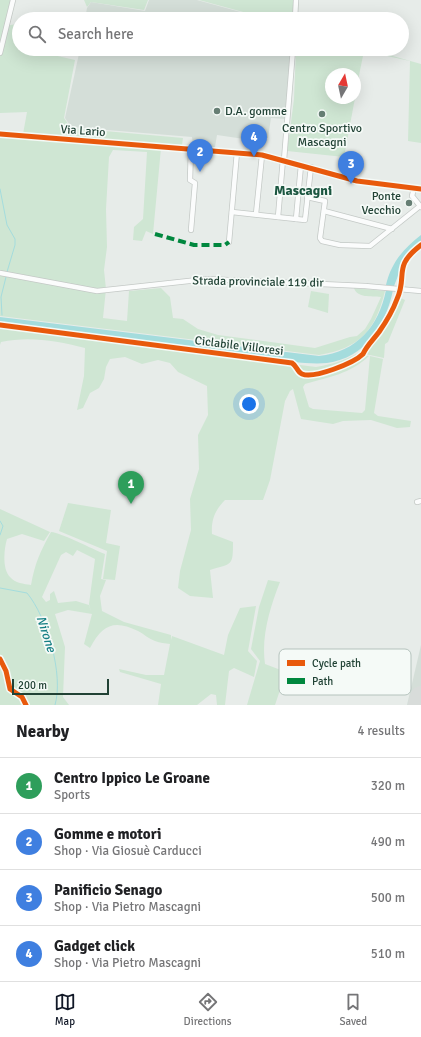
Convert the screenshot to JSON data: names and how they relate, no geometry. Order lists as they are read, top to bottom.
{
  "streets": {
    "street": ["Via Lario", "Strada provinciale 119 dir"],
    "cycle path": ["Ciclabile Villoresi"]
  },
  "districts": ["Mascagni"],
  "water": ["Nirone"],
  "places": ["D.A. gomme", "Centro Sportivo Mascagni", "Ponte Vecchio"],
  "legend": ["Cycle path", "Path"],
  "scale_bar": "200 m",
  "north": "top",
  "page": {
    "search": "Search here",
    "pins": [
      "4",
      "2",
      "3",
      "1"
    ],
    "scale": "200 m",
    "heading": ["Nearby", "4 results"],
    "list": [
      {
        "mark": "1",
        "name": "Centro Ippico Le Groane",
        "note": "Sports",
        "value": "320 m"
      },
      {
        "mark": "2",
        "name": "Gomme e motori",
        "note": "Shop · Via Giosuè Carducci",
        "value": "490 m"
      },
      {
        "mark": "3",
        "name": "Panificio Senago",
        "note": "Shop · Via Pietro Mascagni",
        "value": "500 m"
      },
      {
        "mark": "4",
        "name": "Gadget click",
        "note": "Shop · Via Pietro Mascagni",
        "value": "510 m"
      }
    ],
    "nav": ["Map", "Directions", "Saved"]
  }
}
